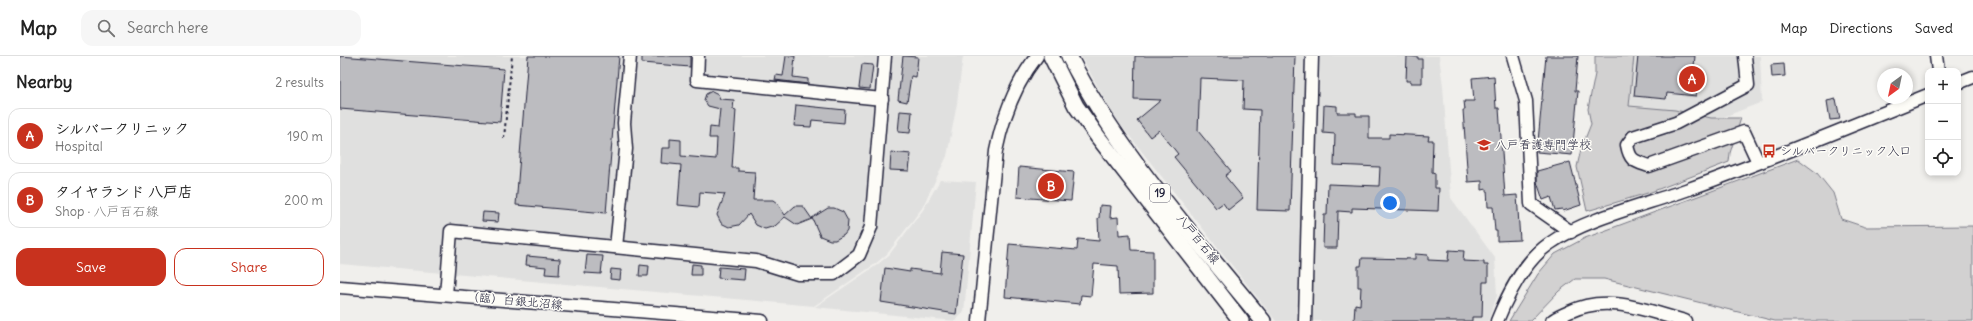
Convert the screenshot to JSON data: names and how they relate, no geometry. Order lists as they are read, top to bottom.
{
  "streets": {
    "main road": ["19", "八戸百石線"],
    "street": ["（臨）白銀北沼線"]
  },
  "places": {
    "school or university": ["八戸看護専門学校"],
    "bus stop": ["シルバークリニック入口"]
  },
  "north": "bottom left",
  "page": {
    "header": "Map",
    "search": "Search here",
    "nav": ["Map", "Directions", "Saved"],
    "heading": ["Nearby", "2 results"],
    "pins": ["A", "B"],
    "map_buttons": ["+", "−"],
    "list": [
      {
        "mark": "A",
        "name": "シルバークリニック",
        "note": "Hospital",
        "value": "190 m"
      },
      {
        "mark": "B",
        "name": "タイヤランド 八戸店",
        "note": "Shop · 八戸百石線",
        "value": "200 m"
      }
    ],
    "buttons": ["Save", "Share"]
  }
}
